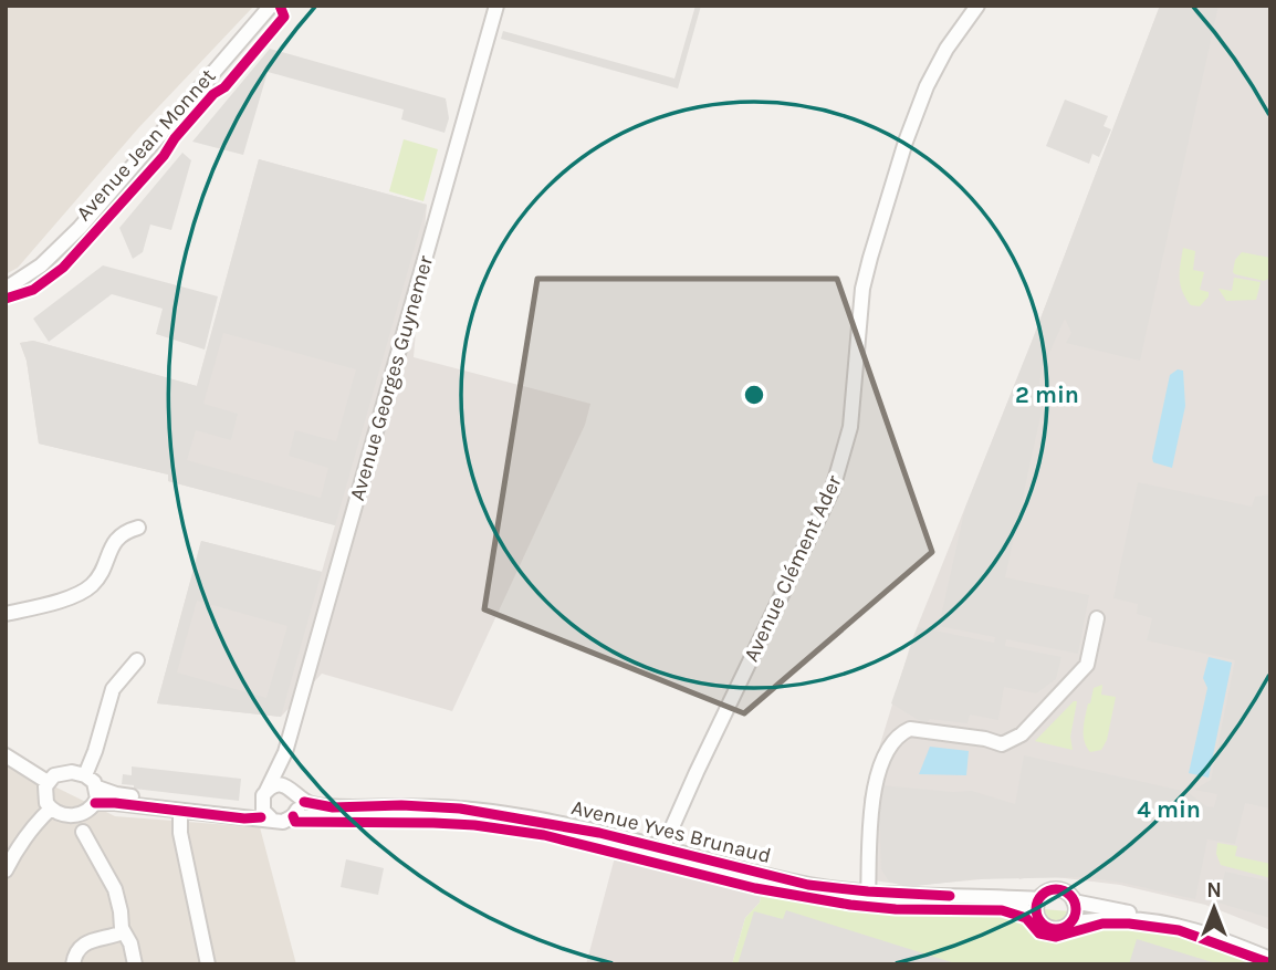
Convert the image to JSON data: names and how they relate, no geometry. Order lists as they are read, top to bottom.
{
  "streets": {
    "street": [
      "Avenue Jean Monnet",
      "Avenue Georges Guynemer",
      "Avenue Clément Ader",
      "Avenue Yves Brunaud"
    ]
  },
  "crossings": [
    ["Avenue Georges Guynemer", "Avenue Yves Brunaud"],
    ["Avenue Clément Ader", "Avenue Yves Brunaud"]
  ],
  "north": "top",
  "rings": ["2 min", "4 min"]
}
